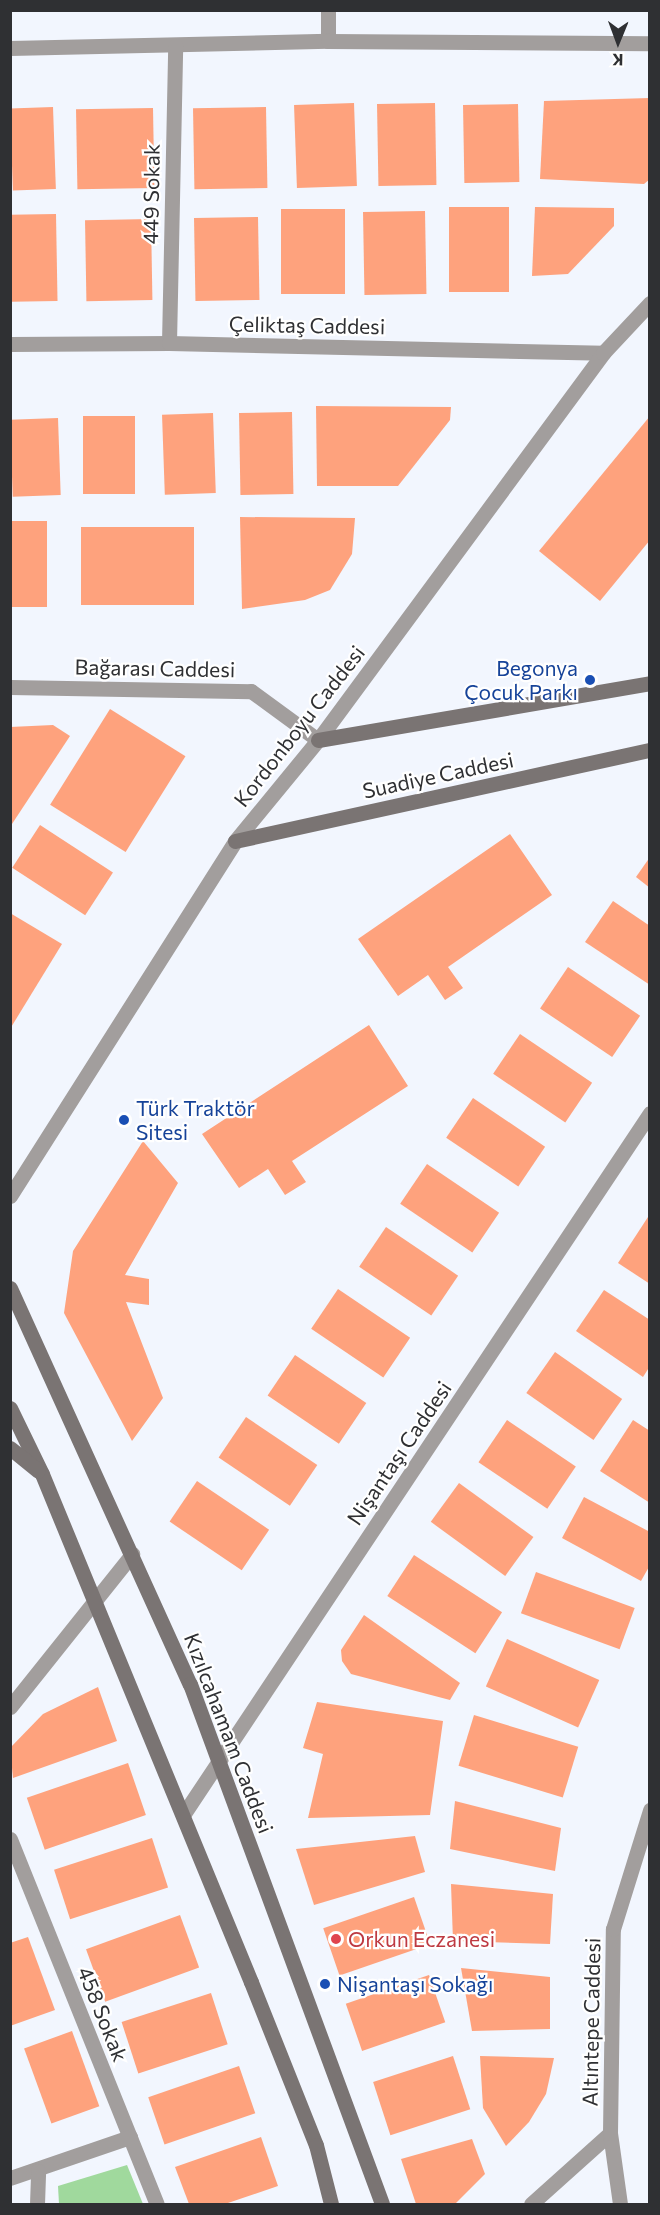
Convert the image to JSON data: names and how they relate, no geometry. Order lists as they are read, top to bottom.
{
  "streets": {
    "main road": ["Suadiye Caddesi", "Kızılcahamam Caddesi"],
    "street": [
      "449 Sokak",
      "Çeliktaş Caddesi",
      "Bağarası Caddesi",
      "Kordonboyu Caddesi",
      "Nişantaşı Caddesi",
      "458 Sokak",
      "Altıntepe Caddesi"
    ]
  },
  "crossings": [
    ["449 Sokak", "Çeliktaş Caddesi"],
    ["Çeliktaş Caddesi", "Kordonboyu Caddesi"],
    ["Bağarası Caddesi", "Kordonboyu Caddesi"],
    ["Kordonboyu Caddesi", "Suadiye Caddesi"],
    ["Nişantaşı Caddesi", "Kızılcahamam Caddesi"]
  ],
  "places": [
    "Begonya Çocuk Parkı",
    "Türk Traktör Sitesi",
    "Orkun Eczanesi",
    "Nişantaşı Sokağı"
  ],
  "north": "bottom"
}
